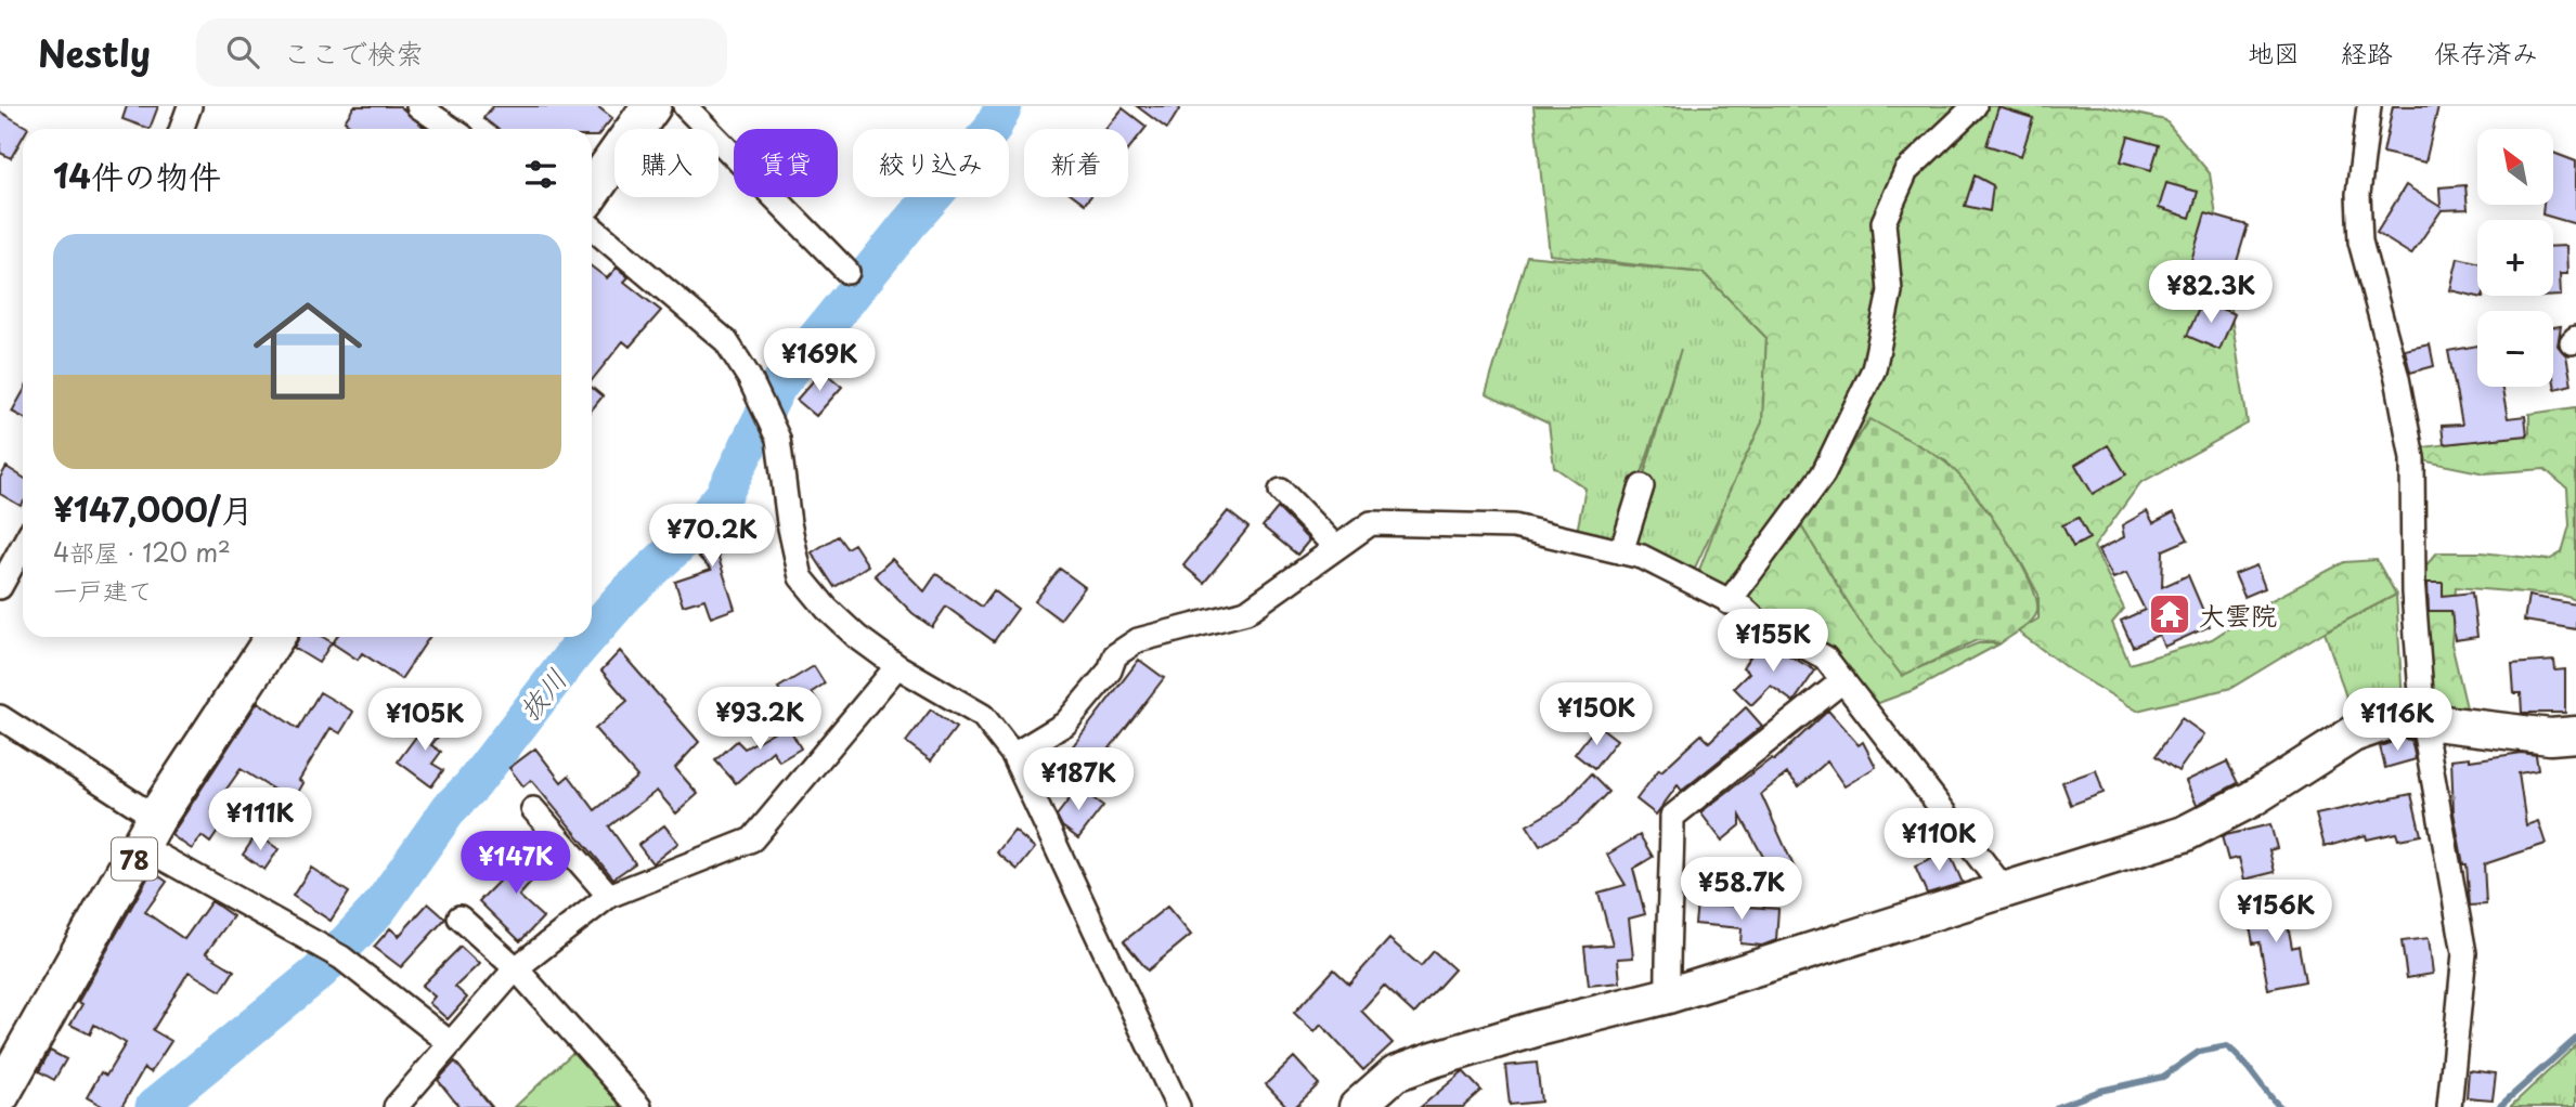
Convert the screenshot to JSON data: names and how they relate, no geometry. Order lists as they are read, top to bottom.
{
  "streets": {
    "main road": ["78"]
  },
  "water": ["抜川"],
  "places": {
    "temple": ["大雲院"]
  },
  "north": "top left",
  "page": {
    "header": "Nestly",
    "search": "ここで検索",
    "nav": ["地図", "経路", "保存済み"],
    "map_buttons": ["+", "−"],
    "chip": [
      "購入",
      "賃貸",
      "絞り込み",
      "新着"
    ],
    "heading": "14件の物件",
    "list": [
      {
        "name": "¥147,000/月",
        "note": "4部屋 · 120 m² · 一戸建て"
      }
    ],
    "price": [
      "¥82.3K",
      "¥169K",
      "¥70.2K",
      "¥155K",
      "¥150K",
      "¥93.2K",
      "¥105K",
      "¥116K",
      "¥187K",
      "¥111K",
      "¥110K",
      "¥147K",
      "¥58.7K",
      "¥156K"
    ]
  }
}
